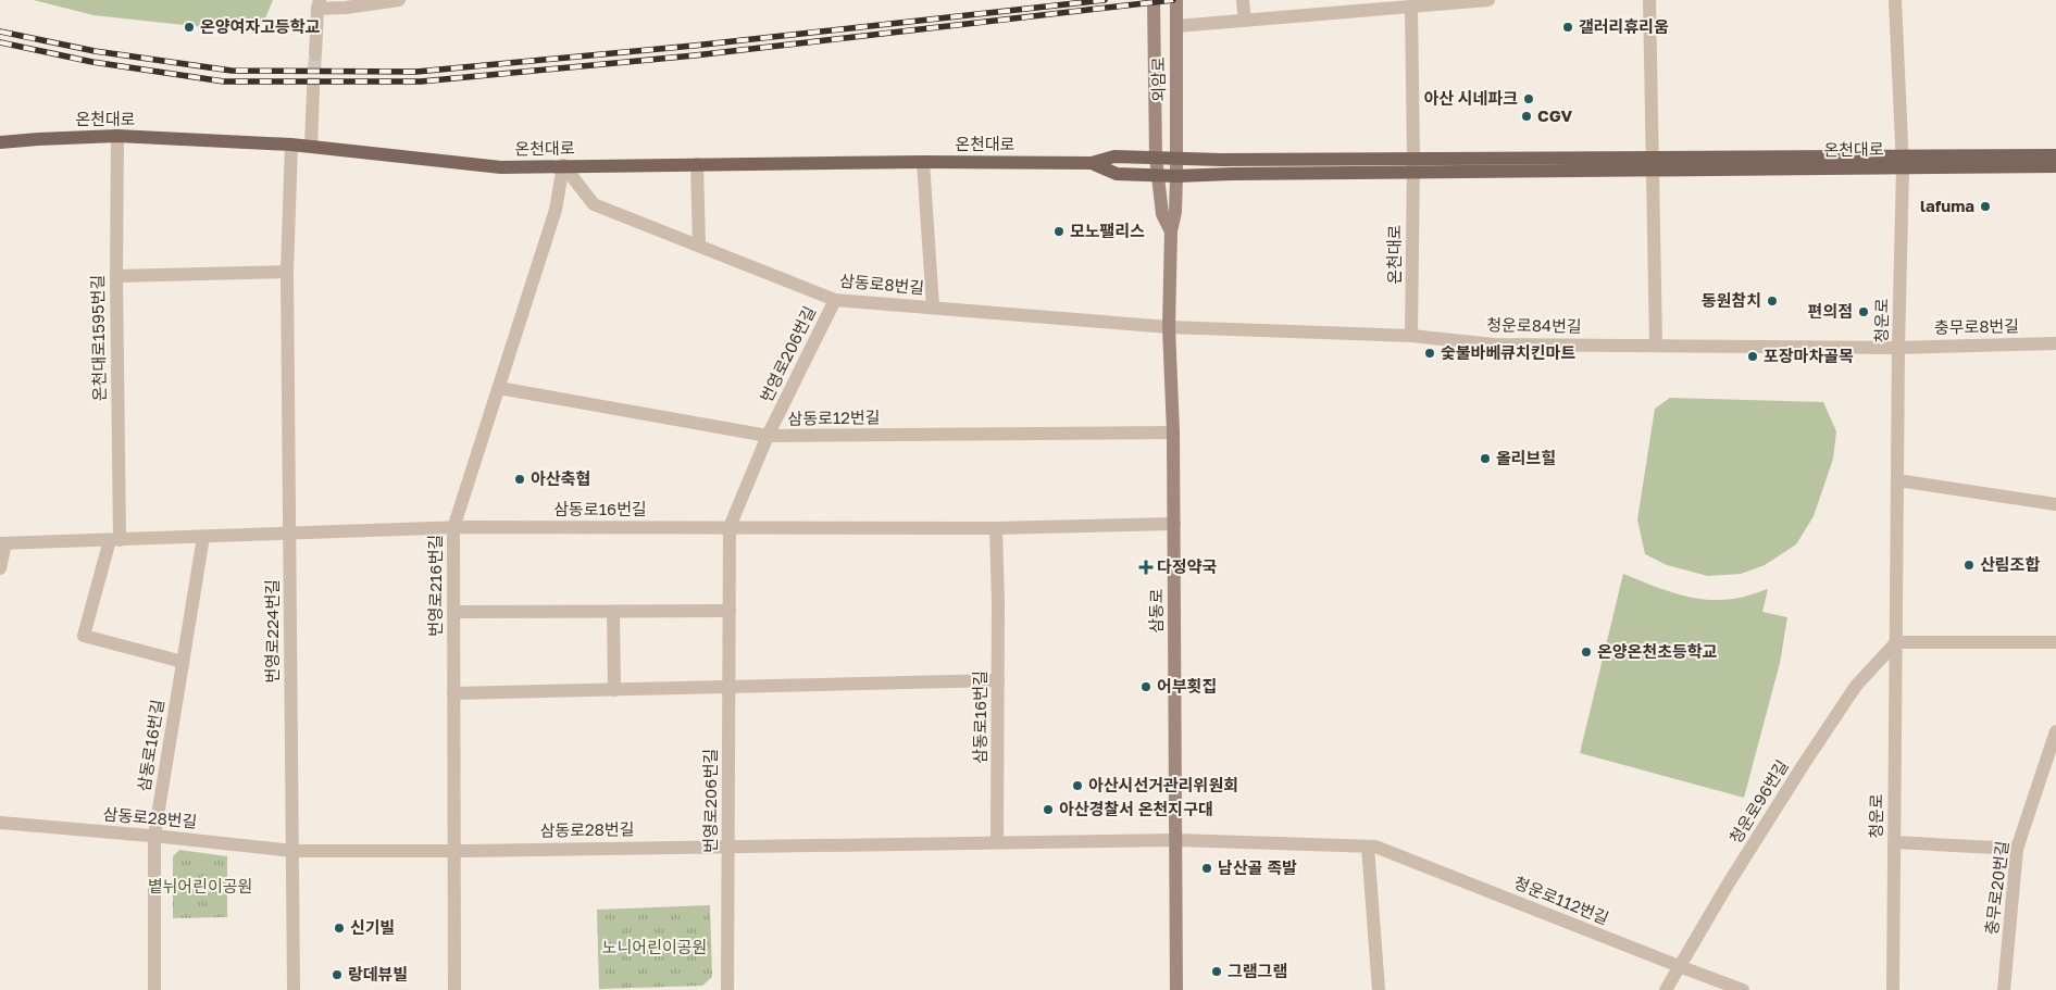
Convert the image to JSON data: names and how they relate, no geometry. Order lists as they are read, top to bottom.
{
  "streets": {
    "main road": ["온천대로"],
    "street": [
      "외암로",
      "삼동로8번길",
      "청운로",
      "청운로84번길",
      "충무로8번길",
      "온천대로1595번길",
      "번영로206번길",
      "삼동로12번길",
      "삼동로16번길",
      "번영로216번길",
      "삼동로",
      "번영로224번길",
      "청운로96번길",
      "삼동로28번길",
      "충무로20번길",
      "청운로112번길"
    ]
  },
  "crossings": [
    ["외암로", "온천대로"],
    ["외암로", "삼동로"],
    ["온천대로", "삼동로8번길"],
    ["온천대로", "청운로"],
    ["온천대로", "청운로84번길"],
    ["온천대로", "온천대로1595번길"],
    ["온천대로", "번영로216번길"],
    ["온천대로", "삼동로"],
    ["온천대로", "번영로224번길"],
    ["삼동로8번길", "청운로84번길"],
    ["삼동로8번길", "번영로206번길"],
    ["삼동로8번길", "번영로216번길"],
    ["삼동로8번길", "삼동로"],
    ["청운로", "청운로84번길"],
    ["청운로", "충무로8번길"],
    ["청운로", "청운로96번길"],
    ["청운로84번길", "충무로8번길"],
    ["청운로84번길", "삼동로"],
    ["온천대로1595번길", "삼동로16번길"],
    ["번영로206번길", "삼동로12번길"],
    ["번영로206번길", "삼동로16번길"],
    ["번영로206번길", "삼동로28번길"],
    ["삼동로12번길", "번영로216번길"],
    ["삼동로12번길", "삼동로"],
    ["삼동로16번길", "번영로216번길"],
    ["삼동로16번길", "삼동로"],
    ["삼동로16번길", "번영로224번길"],
    ["삼동로16번길", "삼동로28번길"],
    ["번영로216번길", "삼동로28번길"],
    ["삼동로", "삼동로28번길"],
    ["삼동로", "청운로112번길"],
    ["번영로224번길", "삼동로28번길"],
    ["청운로96번길", "청운로112번길"],
    ["삼동로28번길", "청운로112번길"]
  ],
  "parks": ["볕뉘어린이공원", "노니어린이공원"],
  "places": {
    "other": [
      "온양여자고등학교",
      "갤러리휴리움",
      "아산 시네파크",
      "CGV",
      "lafuma",
      "모노팰리스",
      "동원참치",
      "편의점",
      "숯불바베큐치킨마트",
      "포장마차골목",
      "올리브힐",
      "아산축협",
      "산림조합",
      "온양온천초등학교",
      "어부횟집",
      "아산시선거관리위원회",
      "아산경찰서 온천지구대",
      "남산골 족발",
      "신기빌",
      "그램그램",
      "랑데뷰빌"
    ],
    "health": ["다정약국"]
  }
}
